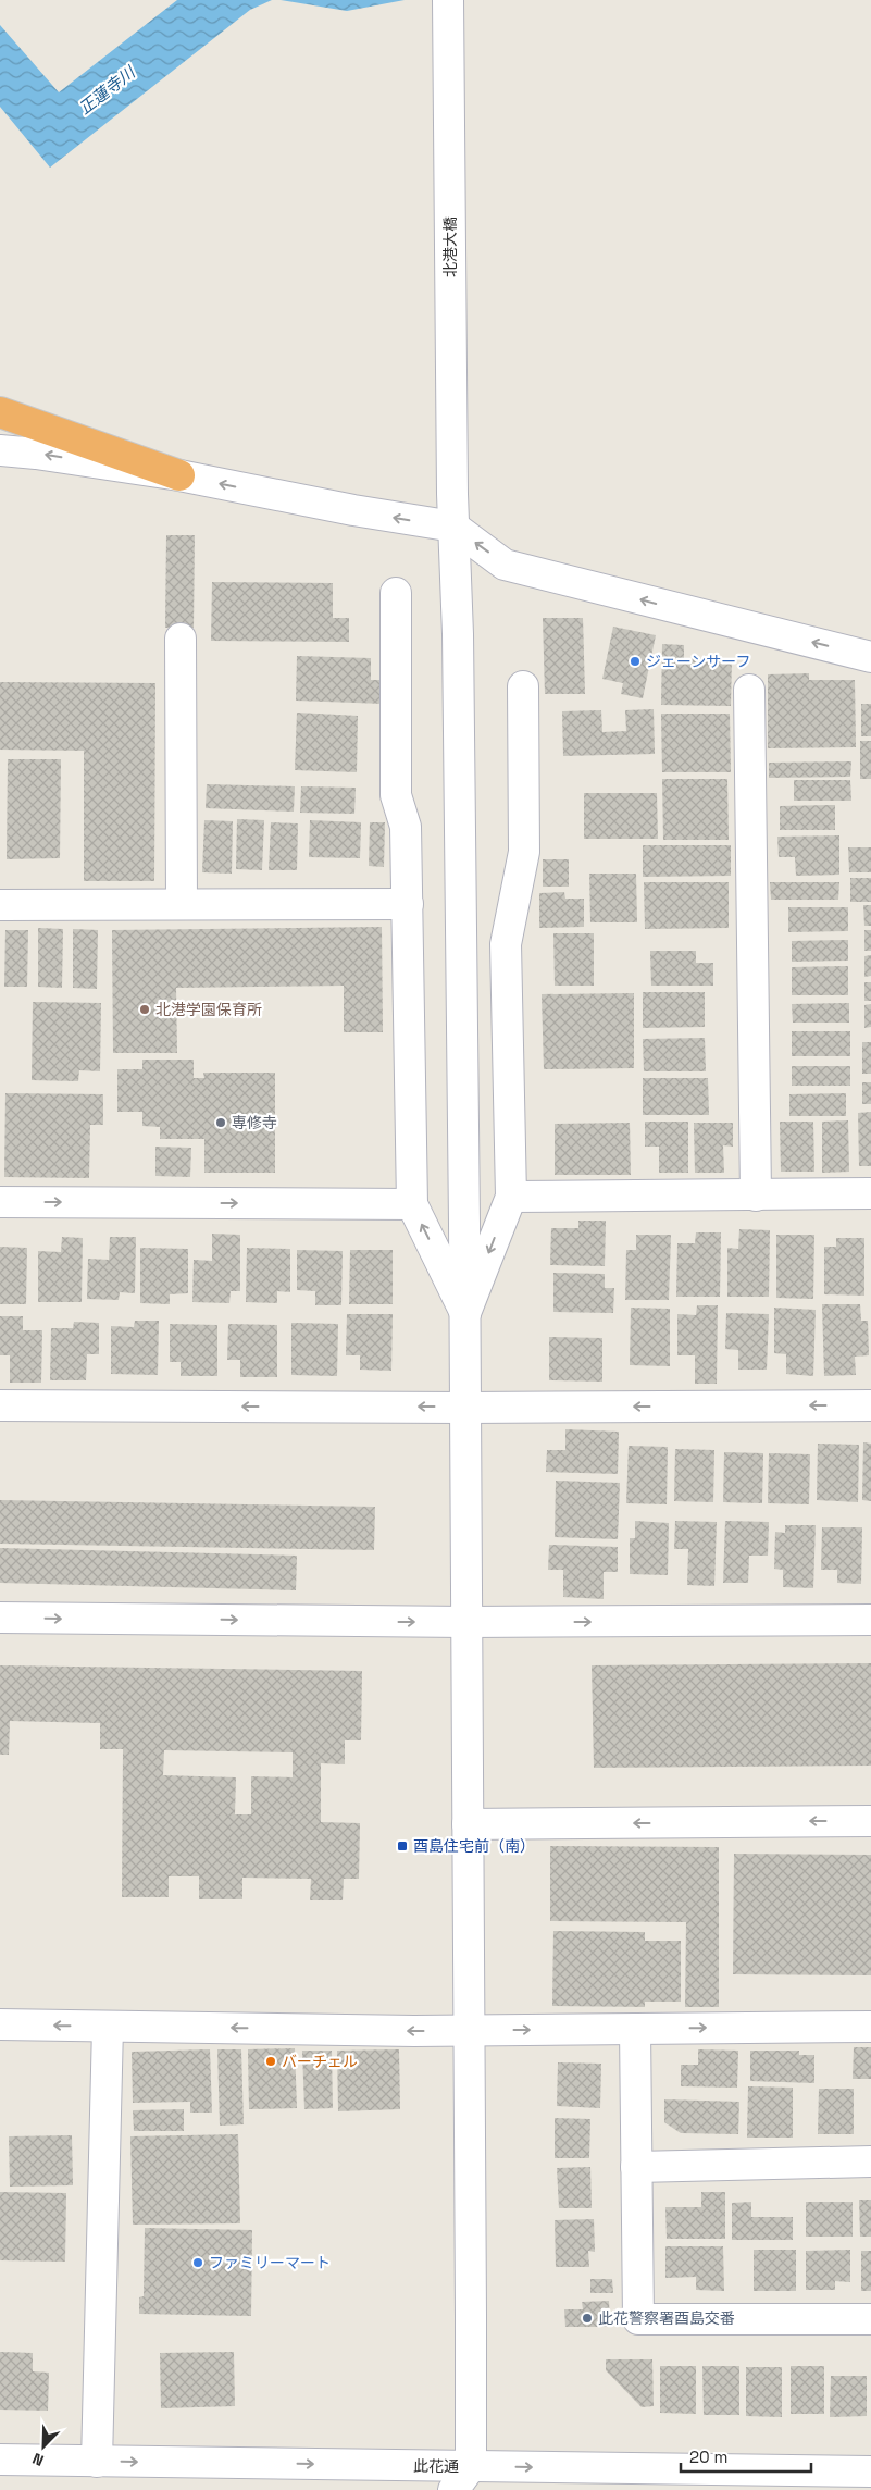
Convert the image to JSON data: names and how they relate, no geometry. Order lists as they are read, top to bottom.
{
  "streets": {
    "street": ["北港大橋", "此花通"]
  },
  "crossings": [
    ["北港大橋", "此花通"]
  ],
  "one_way": ["此花通"],
  "water": ["正蓮寺川"],
  "places": {
    "other": [
      "ジェーンサーフ",
      "北港学園保育所",
      "専修寺",
      "バーチェル",
      "ファミリーマート",
      "此花警察署酉島交番"
    ],
    "transit": ["酉島住宅前（南）"]
  },
  "scale_bar": "20 m",
  "north": "bottom left"
}
